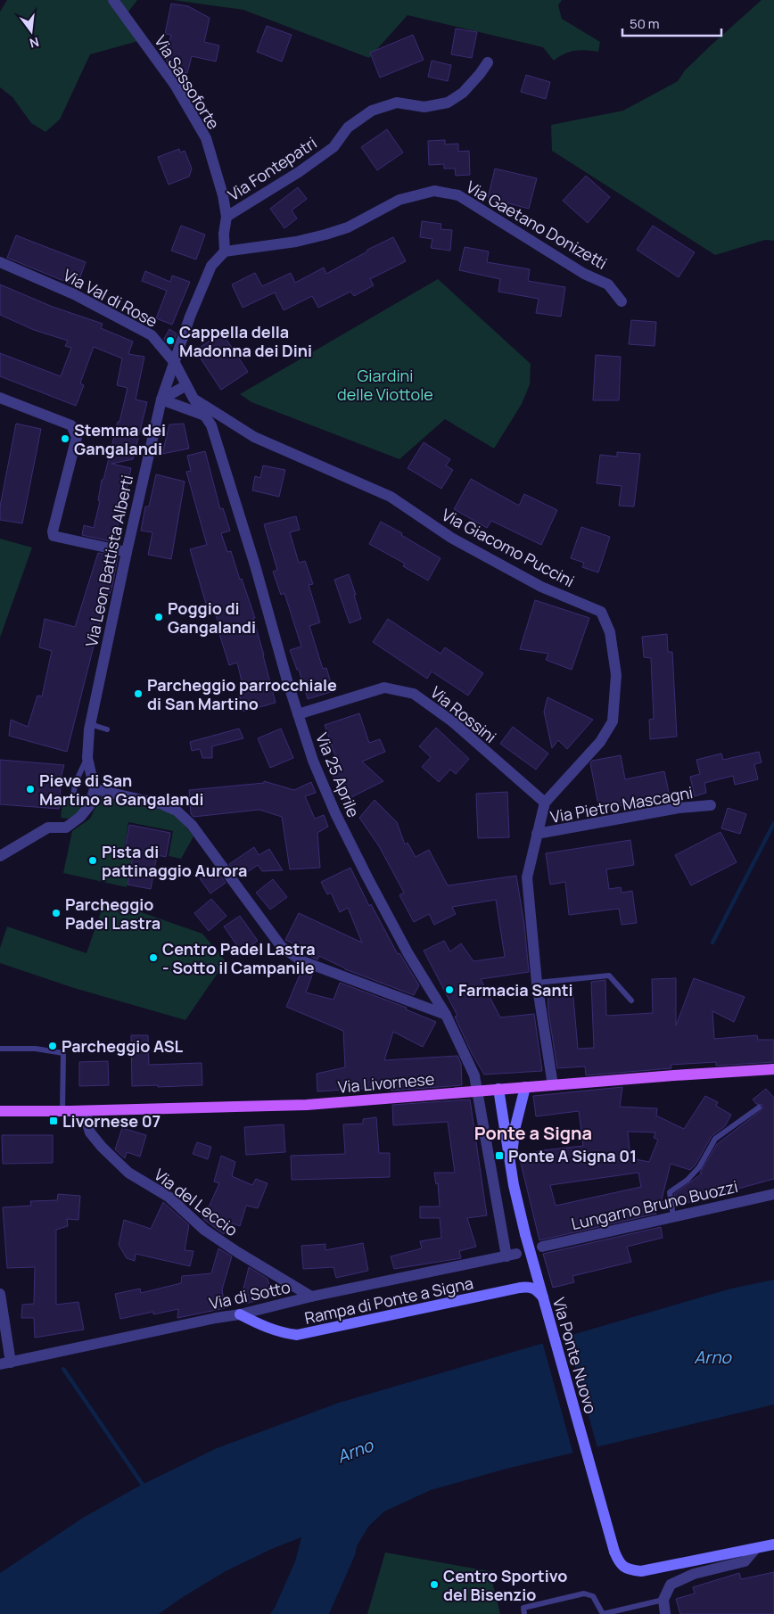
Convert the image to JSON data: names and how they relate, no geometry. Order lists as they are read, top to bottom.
{
  "streets": {
    "main road": ["Via Livornese", "Rampa di Ponte a Signa", "Via Ponte Nuovo"],
    "street": [
      "Via Sassoforte",
      "Via Fontepatri",
      "Via Gaetano Donizetti",
      "Via Val di Rose",
      "Via Giacomo Puccini",
      "Via Leon Battista Alberti",
      "Via Rossini",
      "Via 25 Aprile",
      "Via Pietro Mascagni",
      "Via del Leccio",
      "Lungarno Bruno Buozzi",
      "Via di Sotto"
    ]
  },
  "crossings": [
    ["Via Sassoforte", "Via Fontepatri"],
    ["Via Sassoforte", "Via Gaetano Donizetti"],
    ["Via Val di Rose", "Via Giacomo Puccini"],
    ["Via Val di Rose", "Via Leon Battista Alberti"],
    ["Via Val di Rose", "Via 25 Aprile"],
    ["Via Giacomo Puccini", "Via Rossini"],
    ["Via Giacomo Puccini", "Via 25 Aprile"],
    ["Via Giacomo Puccini", "Via Pietro Mascagni"],
    ["Via Giacomo Puccini", "Via Livornese"],
    ["Via Rossini", "Via 25 Aprile"],
    ["Via 25 Aprile", "Via Livornese"],
    ["Via 25 Aprile", "Via di Sotto"],
    ["Via Livornese", "Via del Leccio"],
    ["Via Livornese", "Via Ponte Nuovo"],
    ["Via del Leccio", "Via di Sotto"],
    ["Via di Sotto", "Rampa di Ponte a Signa"],
    ["Rampa di Ponte a Signa", "Via Ponte Nuovo"]
  ],
  "districts": ["Ponte a Signa"],
  "water": ["Arno"],
  "parks": ["Giardini delle Viottole"],
  "places": {
    "other": [
      "Cappella della Madonna dei Dini",
      "Stemma dei Gangalandi",
      "Poggio di Gangalandi",
      "Parcheggio parrocchiale di San Martino",
      "Pieve di San Martino a Gangalandi",
      "Pista di pattinaggio Aurora",
      "Parcheggio Padel Lastra",
      "Centro Padel Lastra - Sotto il Campanile",
      "Farmacia Santi",
      "Parcheggio ASL",
      "Centro Sportivo del Bisenzio"
    ],
    "transit": ["Livornese 07", "Ponte A Signa 01"]
  },
  "scale_bar": "50 m",
  "north": "bottom"
}
